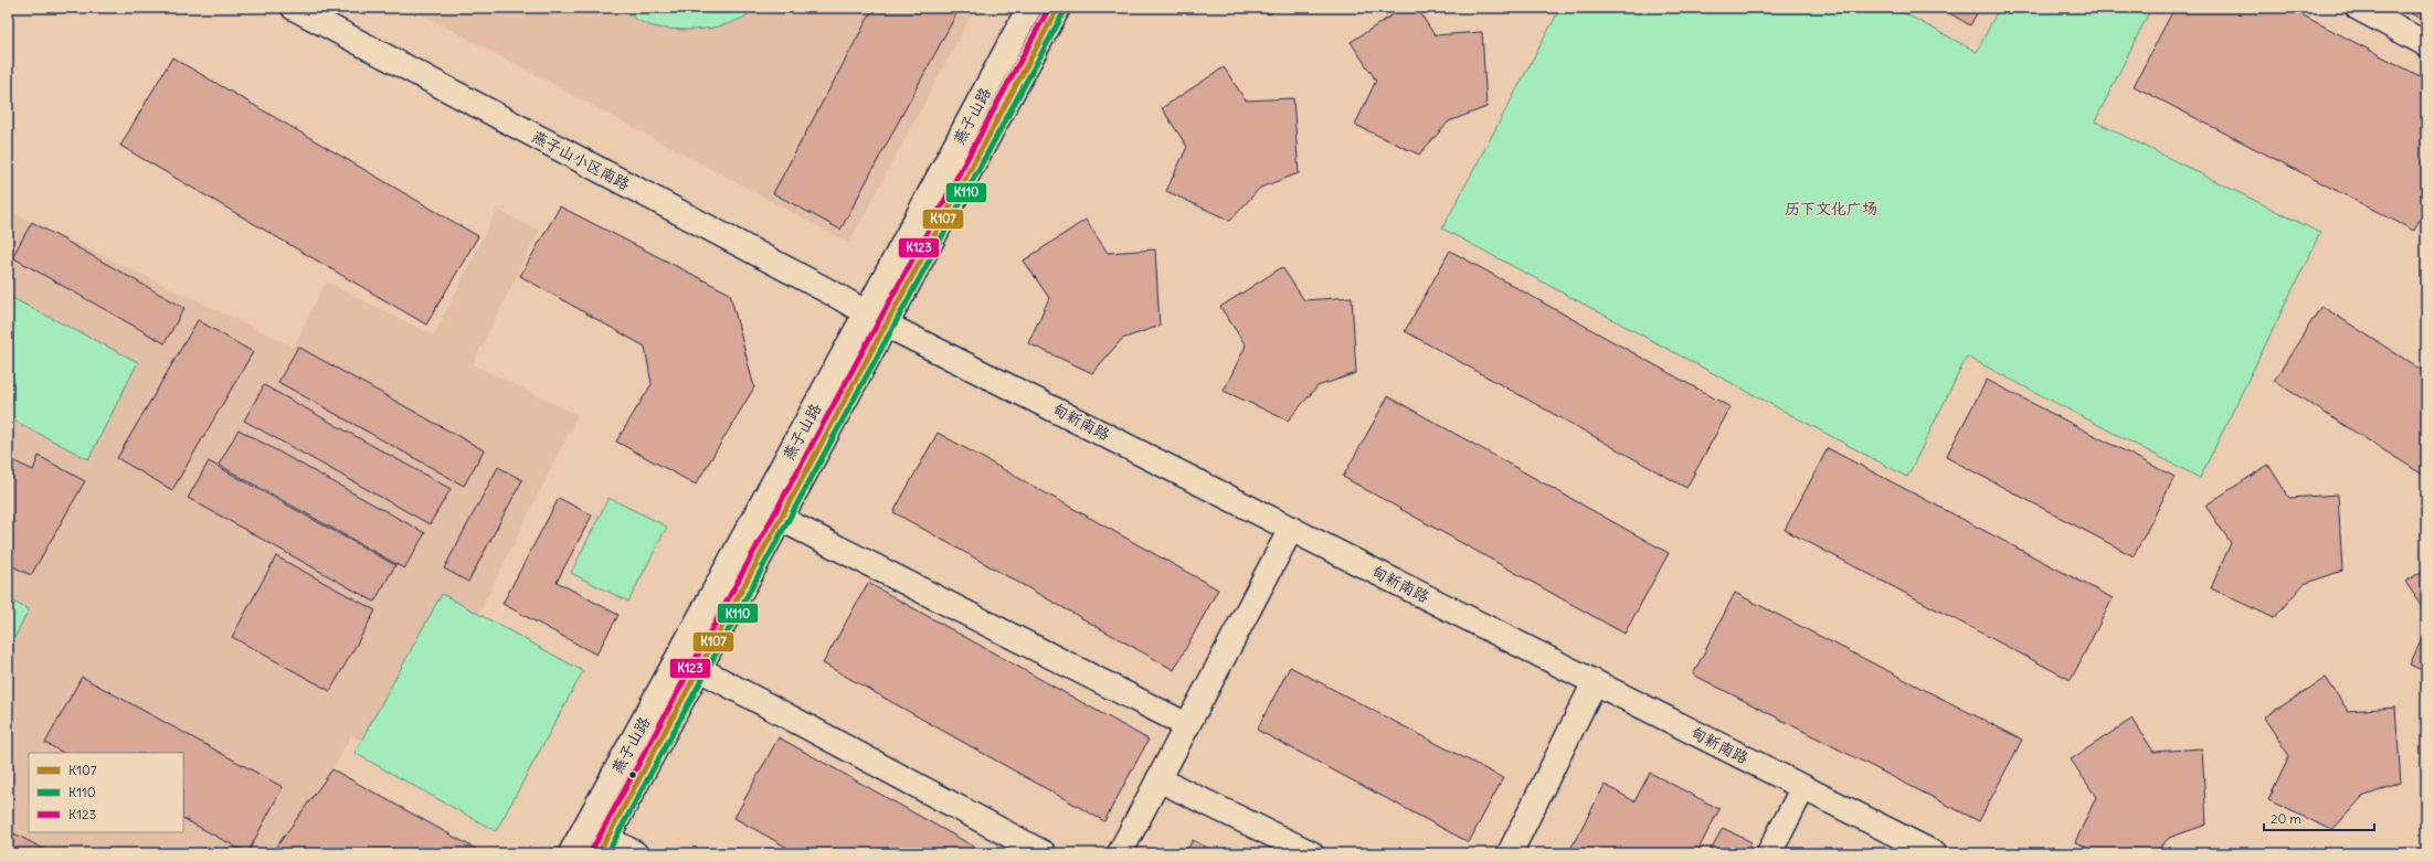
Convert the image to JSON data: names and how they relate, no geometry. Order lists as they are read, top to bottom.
{
  "streets": {
    "street": ["燕子山路", "燕子山小区南路", "甸新南路"]
  },
  "crossings": [
    ["燕子山路", "燕子山小区南路"],
    ["燕子山路", "甸新南路"],
    ["燕子山小区南路", "甸新南路"]
  ],
  "parks": ["历下文化广场"],
  "lines": ["transit line K107", "transit line K123", "transit line K110"],
  "legend": ["K107", "K110", "K123"],
  "scale_bar": "20 m"
}
